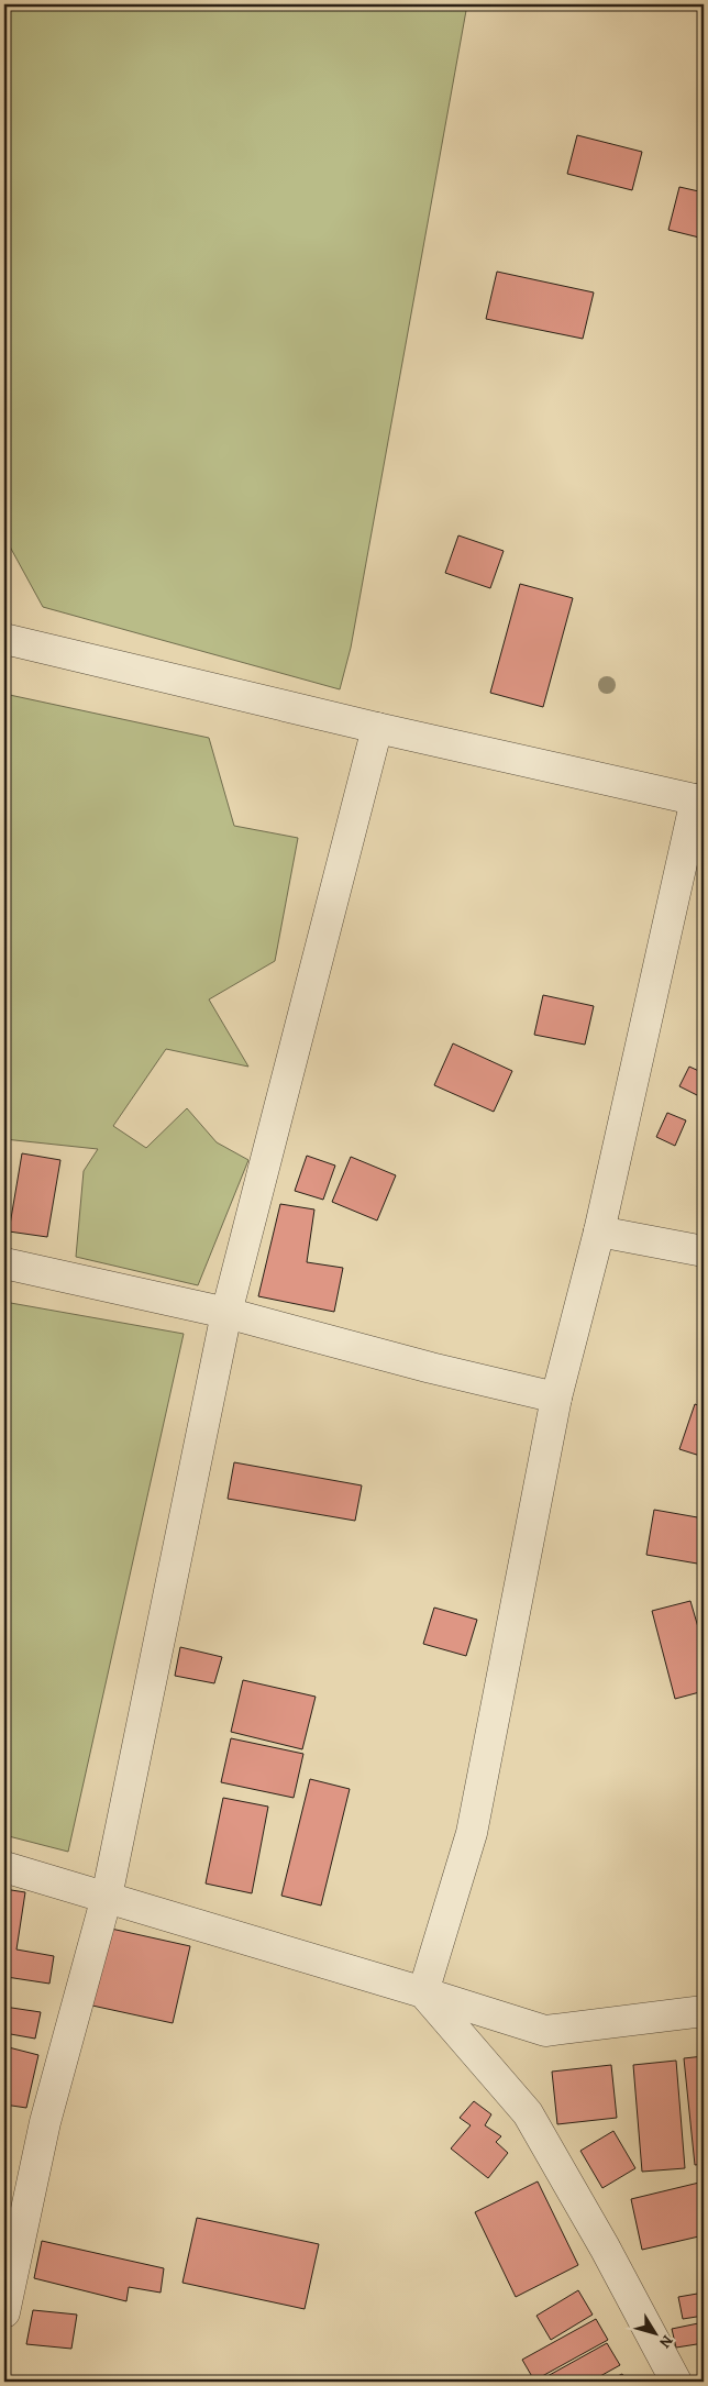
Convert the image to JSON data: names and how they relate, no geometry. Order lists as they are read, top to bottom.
{
  "north": "bottom right"
}
